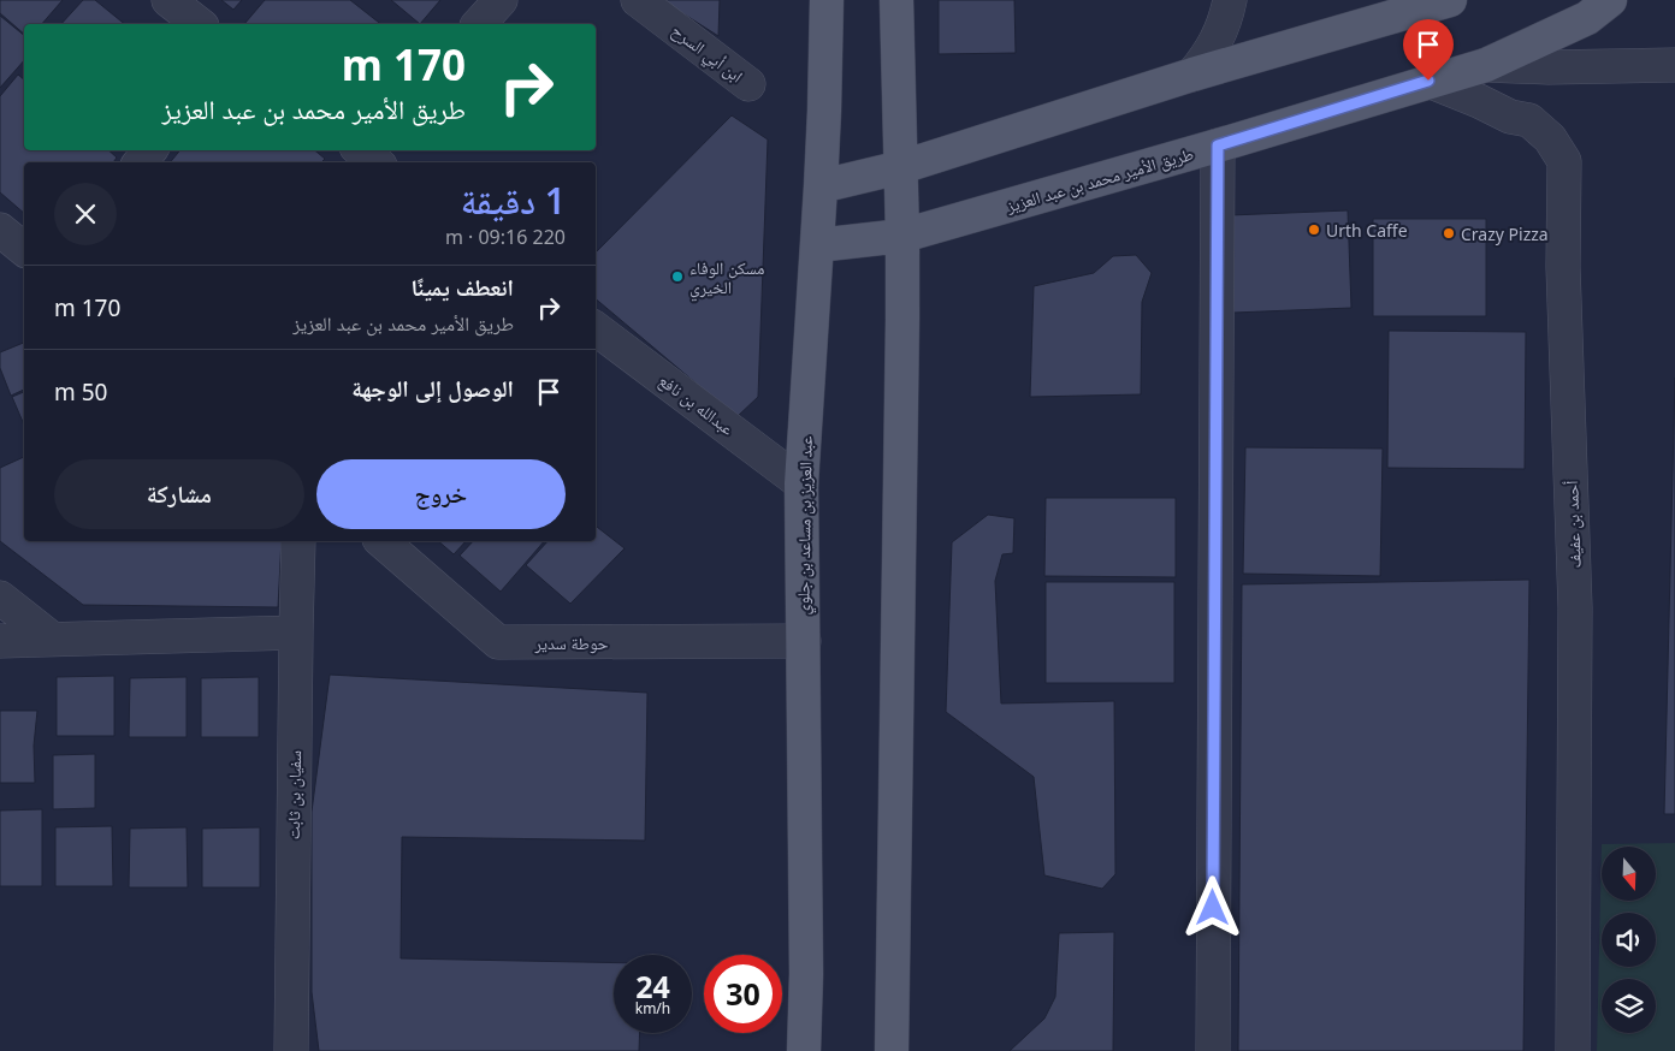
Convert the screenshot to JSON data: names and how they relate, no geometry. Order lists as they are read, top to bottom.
{
  "streets": {
    "main road": ["طريق الأمير محمد بن عبد العزيز", "عبد العزيز بن مساعد بن جلوي"],
    "street": [
      "ابن أبي السرح",
      "عبدالله بن نافع",
      "أحمد بن عفيف",
      "حوطة سدير",
      "سفيان بن ثابت"
    ]
  },
  "crossings": [
    ["طريق الأمير محمد بن عبد العزيز", "أحمد بن عفيف"],
    ["طريق الأمير محمد بن عبد العزيز", "عبد العزيز بن مساعد بن جلوي"],
    ["عبدالله بن نافع", "عبد العزيز بن مساعد بن جلوي"],
    ["عبد العزيز بن مساعد بن جلوي", "حوطة سدير"]
  ],
  "places": ["Urth Caffe", "Crazy Pizza", "مسكن الوفاء الخيري"],
  "north": "bottom",
  "page": {
    "turn": ["170 m", "طريق الأمير محمد بن عبد العزيز"],
    "heading": ["1 دقيقة", "220 m · 09:16"],
    "list": [
      {
        "name": "انعطف يمينًا",
        "note": "طريق الأمير محمد بن عبد العزيز",
        "value": "170 m"
      },
      {
        "name": "الوصول إلى الوجهة",
        "value": "50 m"
      }
    ],
    "buttons": ["خروج", "مشاركة"],
    "speed": "24 km/h",
    "limit": "30"
  }
}
